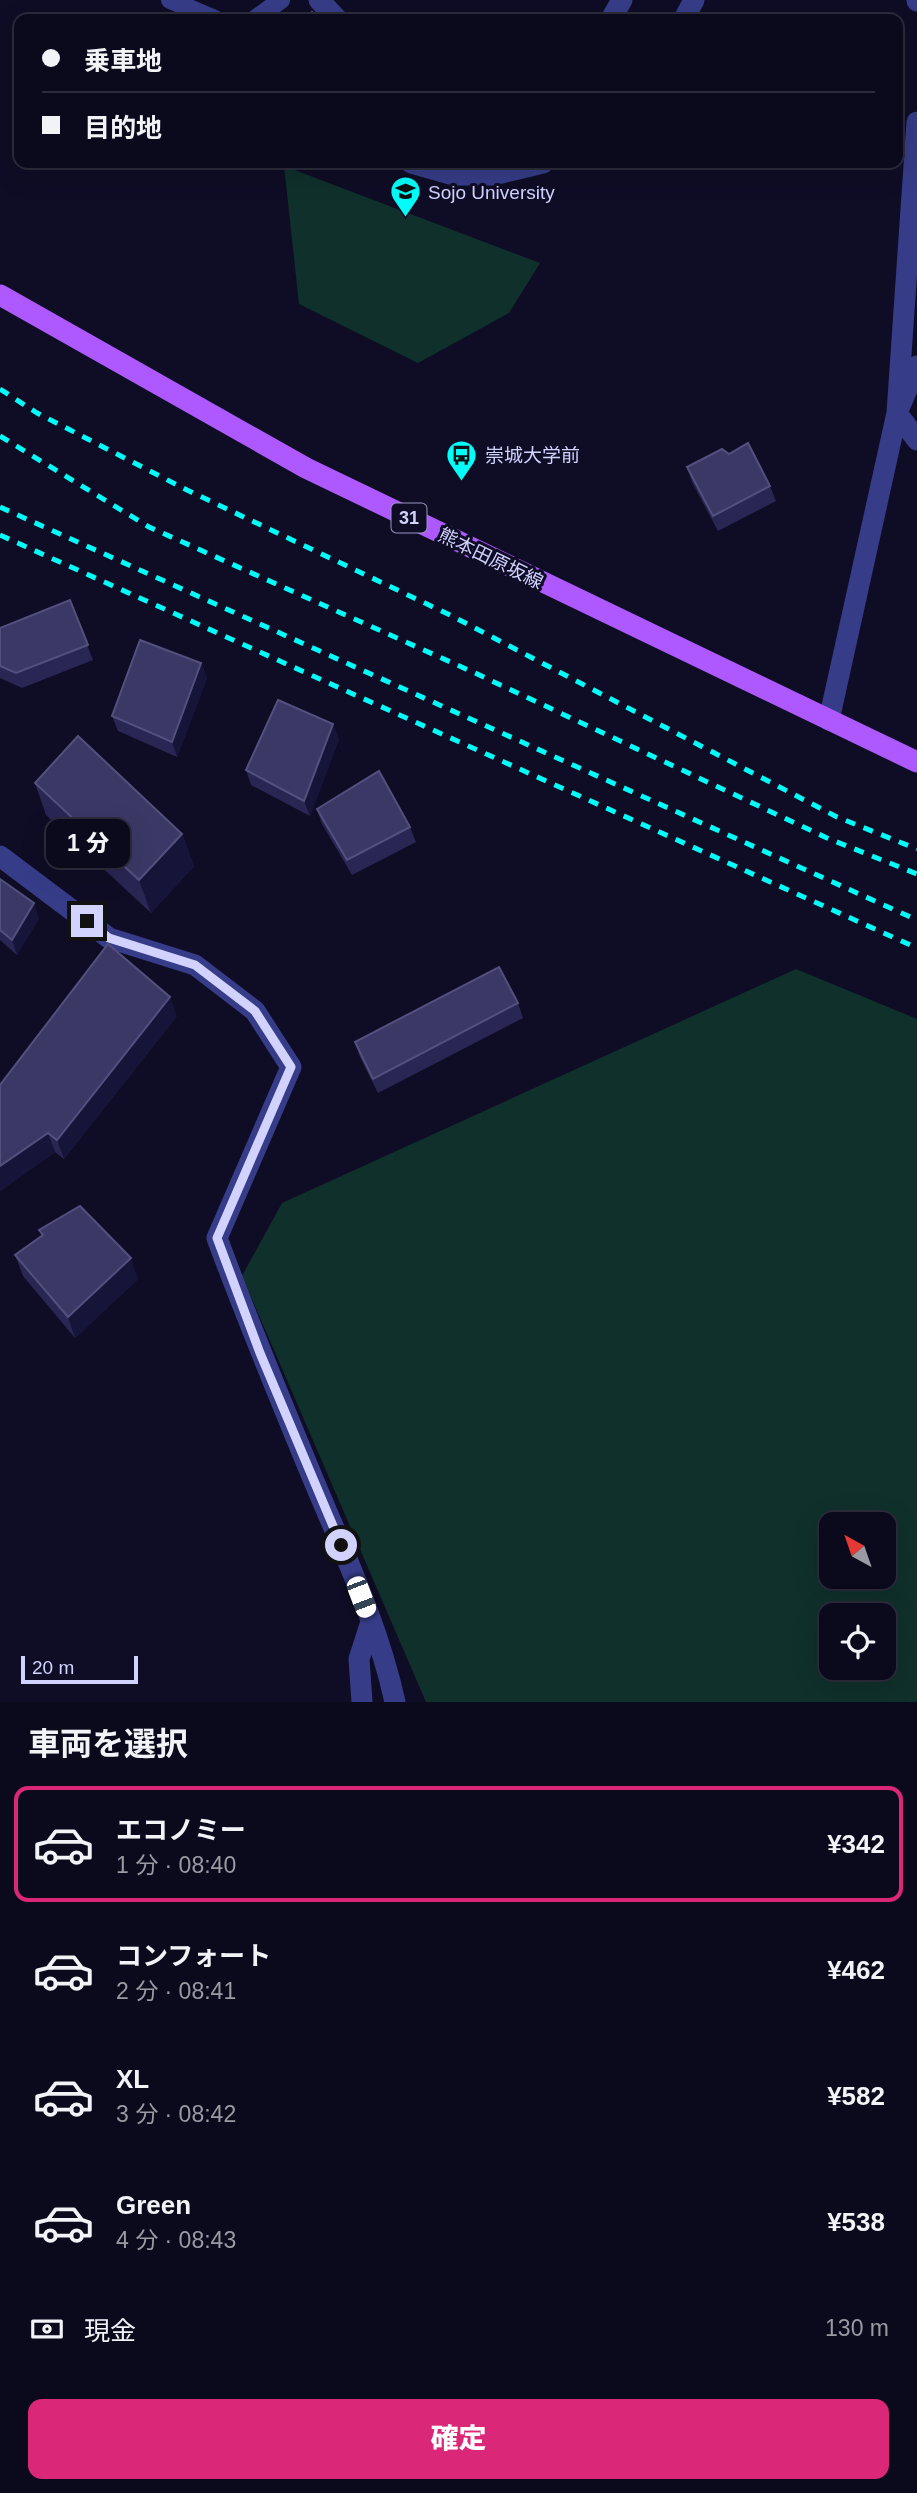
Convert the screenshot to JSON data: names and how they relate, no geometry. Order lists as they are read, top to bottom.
{
  "streets": {
    "main road": ["31", "熊本田原坂線"]
  },
  "places": {
    "school or university": ["Sojo University"],
    "bus stop": ["崇城大学前"]
  },
  "scale_bar": "20 m",
  "north": "top left",
  "page": {
    "banner": ["乗車地", "目的地"],
    "bubble": "1 分",
    "scale": "20 m",
    "heading": "車両を選択",
    "list": [
      {
        "name": "エコノミー",
        "note": "1 分 · 08:40",
        "value": "¥342"
      },
      {
        "name": "コンフォート",
        "note": "2 分 · 08:41",
        "value": "¥462"
      },
      {
        "name": "XL",
        "note": "3 分 · 08:42",
        "value": "¥582"
      },
      {
        "name": "Green",
        "note": "4 分 · 08:43",
        "value": "¥538"
      }
    ],
    "pay": ["現金", "130 m"],
    "buttons": "確定"
  }
}
